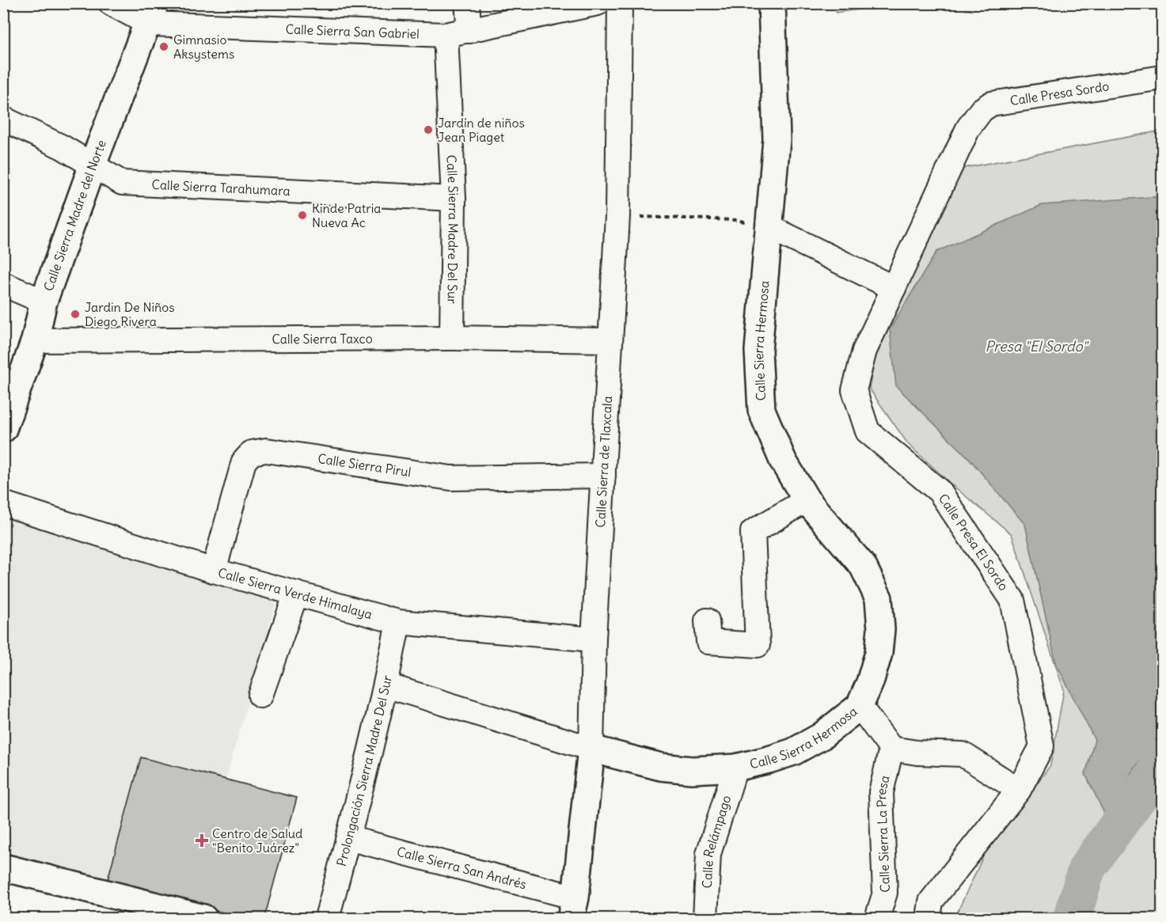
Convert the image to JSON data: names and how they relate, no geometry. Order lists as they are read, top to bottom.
{
  "streets": {
    "street": [
      "Calle Sierra San Gabriel",
      "Calle Presa Sordo",
      "Calle Sierra Tarahumara",
      "Calle Sierra Madre del Norte",
      "Calle Sierra Madre Del Sur",
      "Calle Sierra Taxco",
      "Calle Sierra Hermosa",
      "Calle Sierra de Tlaxcala",
      "Calle Sierra Pirul",
      "Calle Presa El Sordo",
      "Calle Sierra Verde Himalaya",
      "Prolongación Sierra Madre Del Sur",
      "Calle Sierra La Presa",
      "Calle Relámpago",
      "Calle Sierra San Andrés"
    ]
  },
  "crossings": [
    ["Calle Sierra San Gabriel", "Calle Sierra Madre del Norte"],
    ["Calle Sierra San Gabriel", "Calle Sierra Madre Del Sur"],
    ["Calle Presa Sordo", "Calle Presa El Sordo"],
    ["Calle Sierra Tarahumara", "Calle Sierra Madre del Norte"],
    ["Calle Sierra Tarahumara", "Calle Sierra Madre Del Sur"],
    ["Calle Sierra Madre del Norte", "Calle Sierra Taxco"],
    ["Calle Sierra Madre Del Sur", "Calle Sierra Taxco"],
    ["Calle Sierra Taxco", "Calle Sierra de Tlaxcala"],
    ["Calle Sierra Hermosa", "Calle Sierra de Tlaxcala"],
    ["Calle Sierra Hermosa", "Prolongación Sierra Madre Del Sur"],
    ["Calle Sierra Hermosa", "Calle Relámpago"],
    ["Calle Sierra de Tlaxcala", "Calle Sierra Pirul"],
    ["Calle Sierra de Tlaxcala", "Calle Sierra Verde Himalaya"],
    ["Calle Sierra de Tlaxcala", "Calle Sierra San Andrés"],
    ["Calle Sierra Pirul", "Calle Sierra Verde Himalaya"],
    ["Calle Sierra Verde Himalaya", "Prolongación Sierra Madre Del Sur"],
    ["Prolongación Sierra Madre Del Sur", "Calle Sierra San Andrés"]
  ],
  "water": ["Presa \"El Sordo\""],
  "places": {
    "other": [
      "Gimnasio Aksystems",
      "Jardín de niños Jean Piaget",
      "Kinde Patria Nueva Ac",
      "Jardin De Niños Diego Rivera"
    ],
    "health": ["Centro de Salud \"Benito Juárez\""]
  }
}
